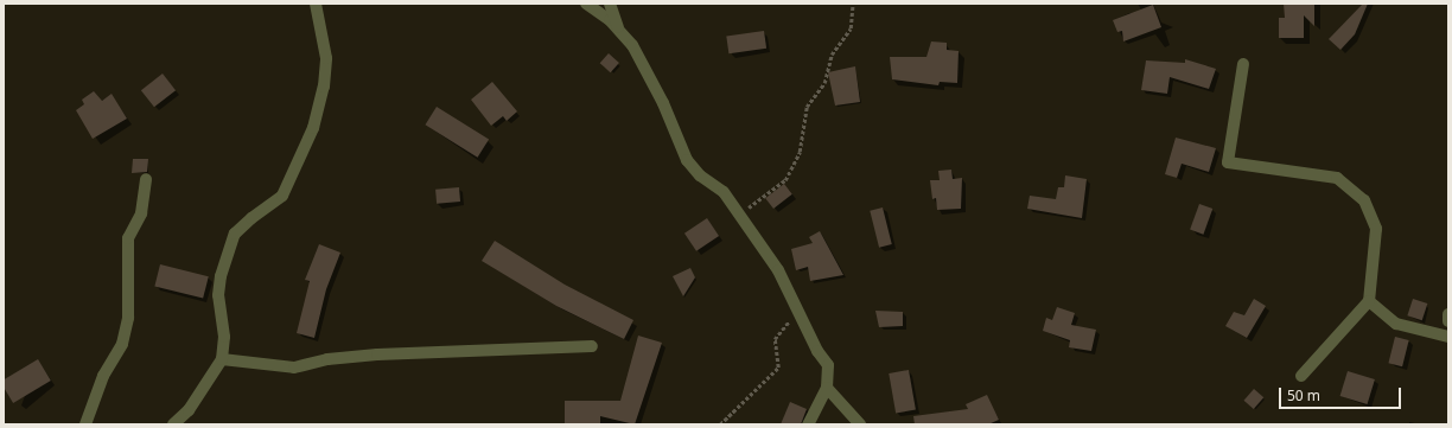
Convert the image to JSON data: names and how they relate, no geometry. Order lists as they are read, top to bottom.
{
  "scale_bar": "50 m"
}
